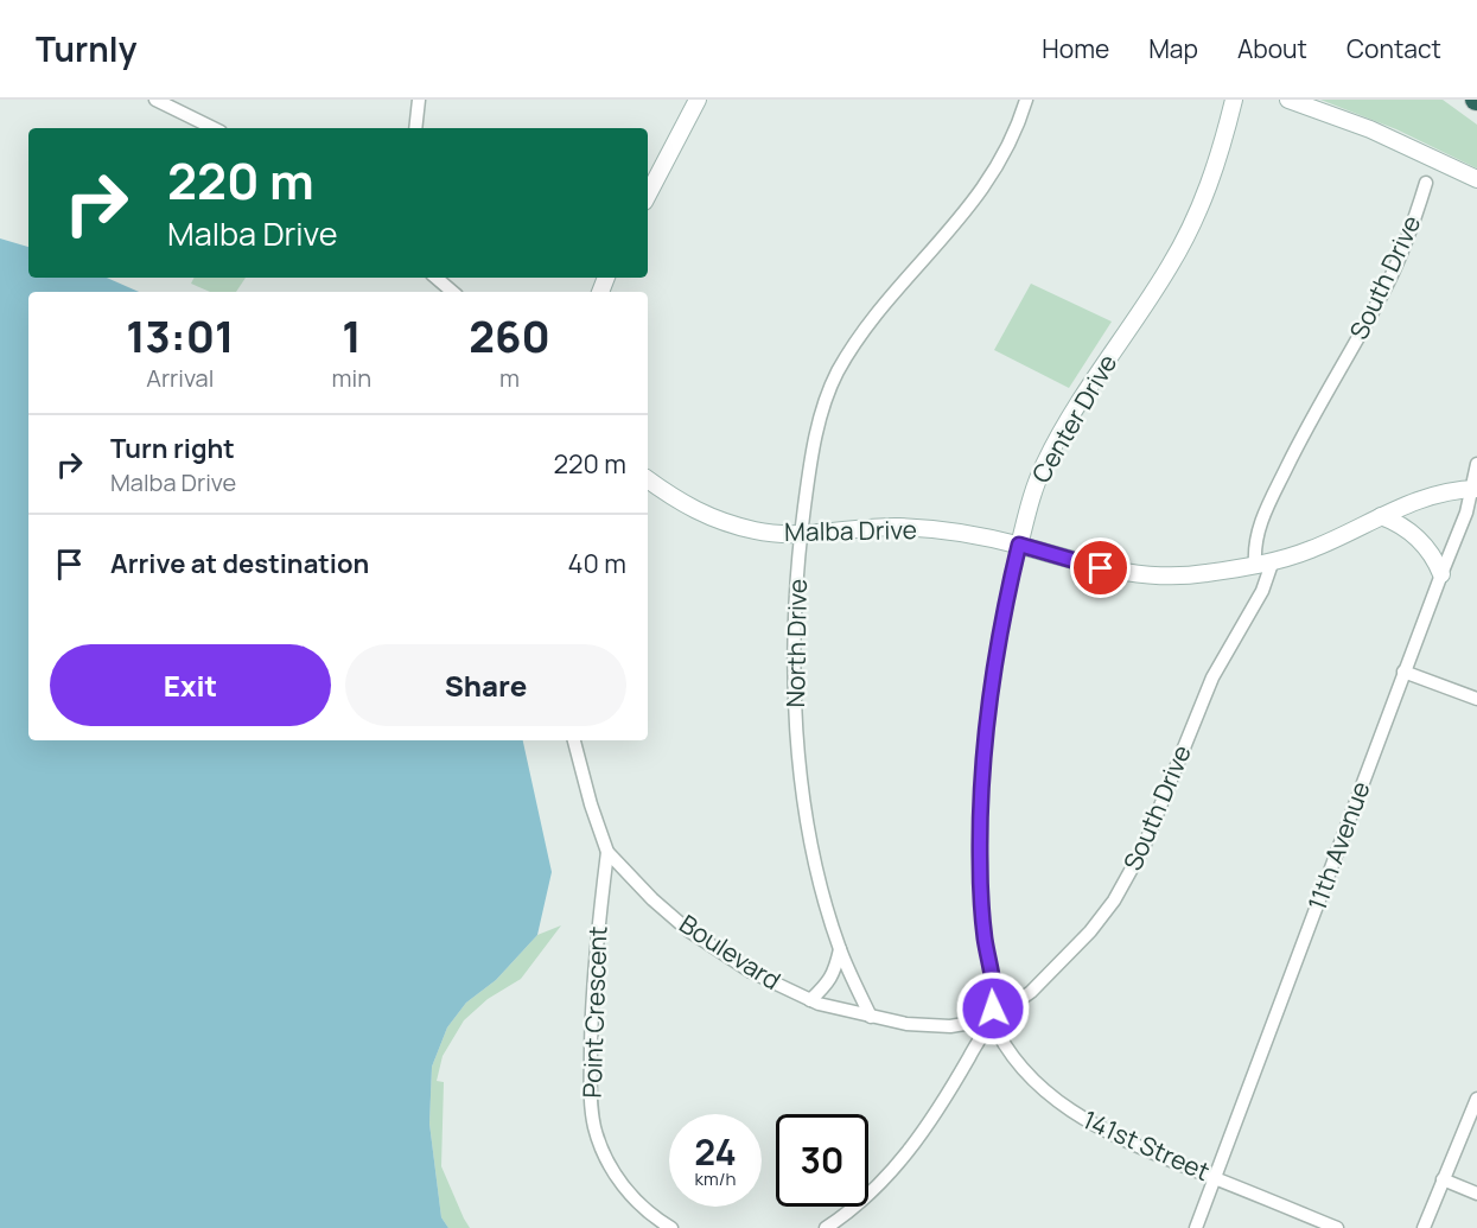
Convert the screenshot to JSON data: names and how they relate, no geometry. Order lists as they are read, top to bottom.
{
  "streets": {
    "street": [
      "South Drive",
      "Center Drive",
      "Malba Drive",
      "North Drive",
      "11th Avenue",
      "Boulevard",
      "Point Crescent",
      "141st Street"
    ]
  },
  "crossings": [
    ["South Drive", "Center Drive"],
    ["South Drive", "Malba Drive"],
    ["South Drive", "Boulevard"],
    ["South Drive", "141st Street"],
    ["Center Drive", "Malba Drive"],
    ["Center Drive", "Boulevard"],
    ["Center Drive", "141st Street"],
    ["Malba Drive", "North Drive"],
    ["Malba Drive", "11th Avenue"],
    ["North Drive", "Boulevard"],
    ["11th Avenue", "141st Street"],
    ["Boulevard", "Point Crescent"],
    ["Boulevard", "141st Street"]
  ],
  "page": {
    "header": "Turnly",
    "nav": [
      "Home",
      "Map",
      "About",
      "Contact"
    ],
    "turn": ["220 m", "Malba Drive"],
    "eta": [
      "13:01",
      "Arrival",
      "1",
      "min",
      "260",
      "m"
    ],
    "list": [
      {
        "name": "Turn right",
        "note": "Malba Drive",
        "value": "220 m"
      },
      {
        "name": "Arrive at destination",
        "value": "40 m"
      }
    ],
    "buttons": ["Exit", "Share"],
    "speed": "24 km/h",
    "limit": "30"
  }
}
